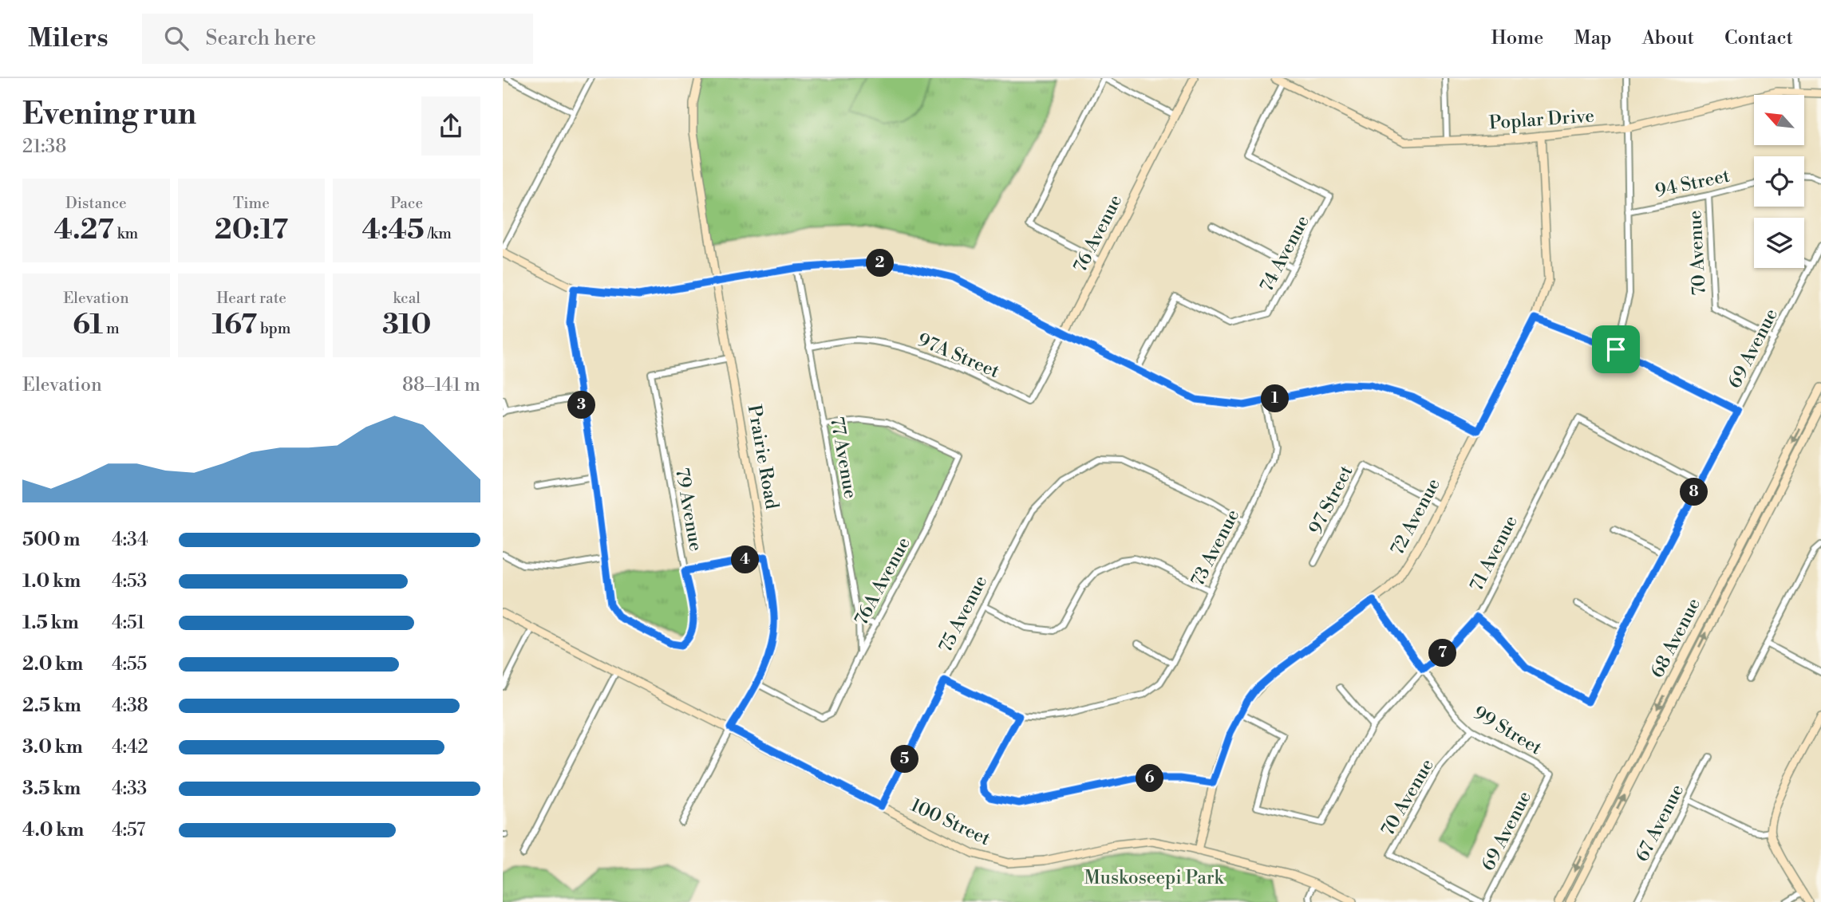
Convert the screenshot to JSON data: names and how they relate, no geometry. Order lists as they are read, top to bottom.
{
  "streets": {
    "street": [
      "Poplar Drive",
      "94 Street",
      "76 Avenue",
      "70 Avenue",
      "74 Avenue",
      "69 Avenue",
      "97A Street",
      "Prairie Road",
      "77 Avenue",
      "97 Street",
      "79 Avenue",
      "72 Avenue",
      "73 Avenue",
      "71 Avenue",
      "76A Avenue",
      "75 Avenue",
      "68 Avenue",
      "99 Street",
      "100 Street",
      "67 Avenue"
    ]
  },
  "crossings": [
    ["Poplar Drive", "74 Avenue"],
    ["Poplar Drive", "72 Avenue"],
    ["94 Street", "70 Avenue"],
    ["76 Avenue", "97A Street"],
    ["70 Avenue", "69 Avenue"],
    ["70 Avenue", "99 Street"],
    ["69 Avenue", "71 Avenue"],
    ["69 Avenue", "99 Street"],
    ["97A Street", "77 Avenue"],
    ["Prairie Road", "79 Avenue"],
    ["Prairie Road", "76A Avenue"],
    ["Prairie Road", "100 Street"],
    ["77 Avenue", "76A Avenue"],
    ["97 Street", "72 Avenue"],
    ["72 Avenue", "71 Avenue"],
    ["72 Avenue", "99 Street"],
    ["72 Avenue", "100 Street"],
    ["73 Avenue", "75 Avenue"],
    ["71 Avenue", "99 Street"],
    ["75 Avenue", "100 Street"]
  ],
  "parks": ["Muskoseepi Park"],
  "north": "top left",
  "page": {
    "header": "Milers",
    "search": "Search here",
    "nav": [
      "Home",
      "Map",
      "About",
      "Contact"
    ],
    "heading": ["Evening run", "21:38"],
    "stats": [
      ["Distance", "4.27 km"],
      ["Time", "20:17"],
      ["Pace", "4:45 /km"],
      ["Elevation", "61 m"],
      ["Heart rate", "167 bpm"],
      ["kcal", "310"]
    ],
    "pins": [
      "2",
      "1",
      "3",
      "8",
      "4",
      "7",
      "5",
      "6"
    ],
    "chart": ["Elevation", "88–141 m"],
    "list": [
      {
        "name": "500 m",
        "note": "4:34"
      },
      {
        "name": "1.0 km",
        "note": "4:53"
      },
      {
        "name": "1.5 km",
        "note": "4:51"
      },
      {
        "name": "2.0 km",
        "note": "4:55"
      },
      {
        "name": "2.5 km",
        "note": "4:38"
      },
      {
        "name": "3.0 km",
        "note": "4:42"
      },
      {
        "name": "3.5 km",
        "note": "4:33"
      },
      {
        "name": "4.0 km",
        "note": "4:57"
      }
    ]
  }
}
